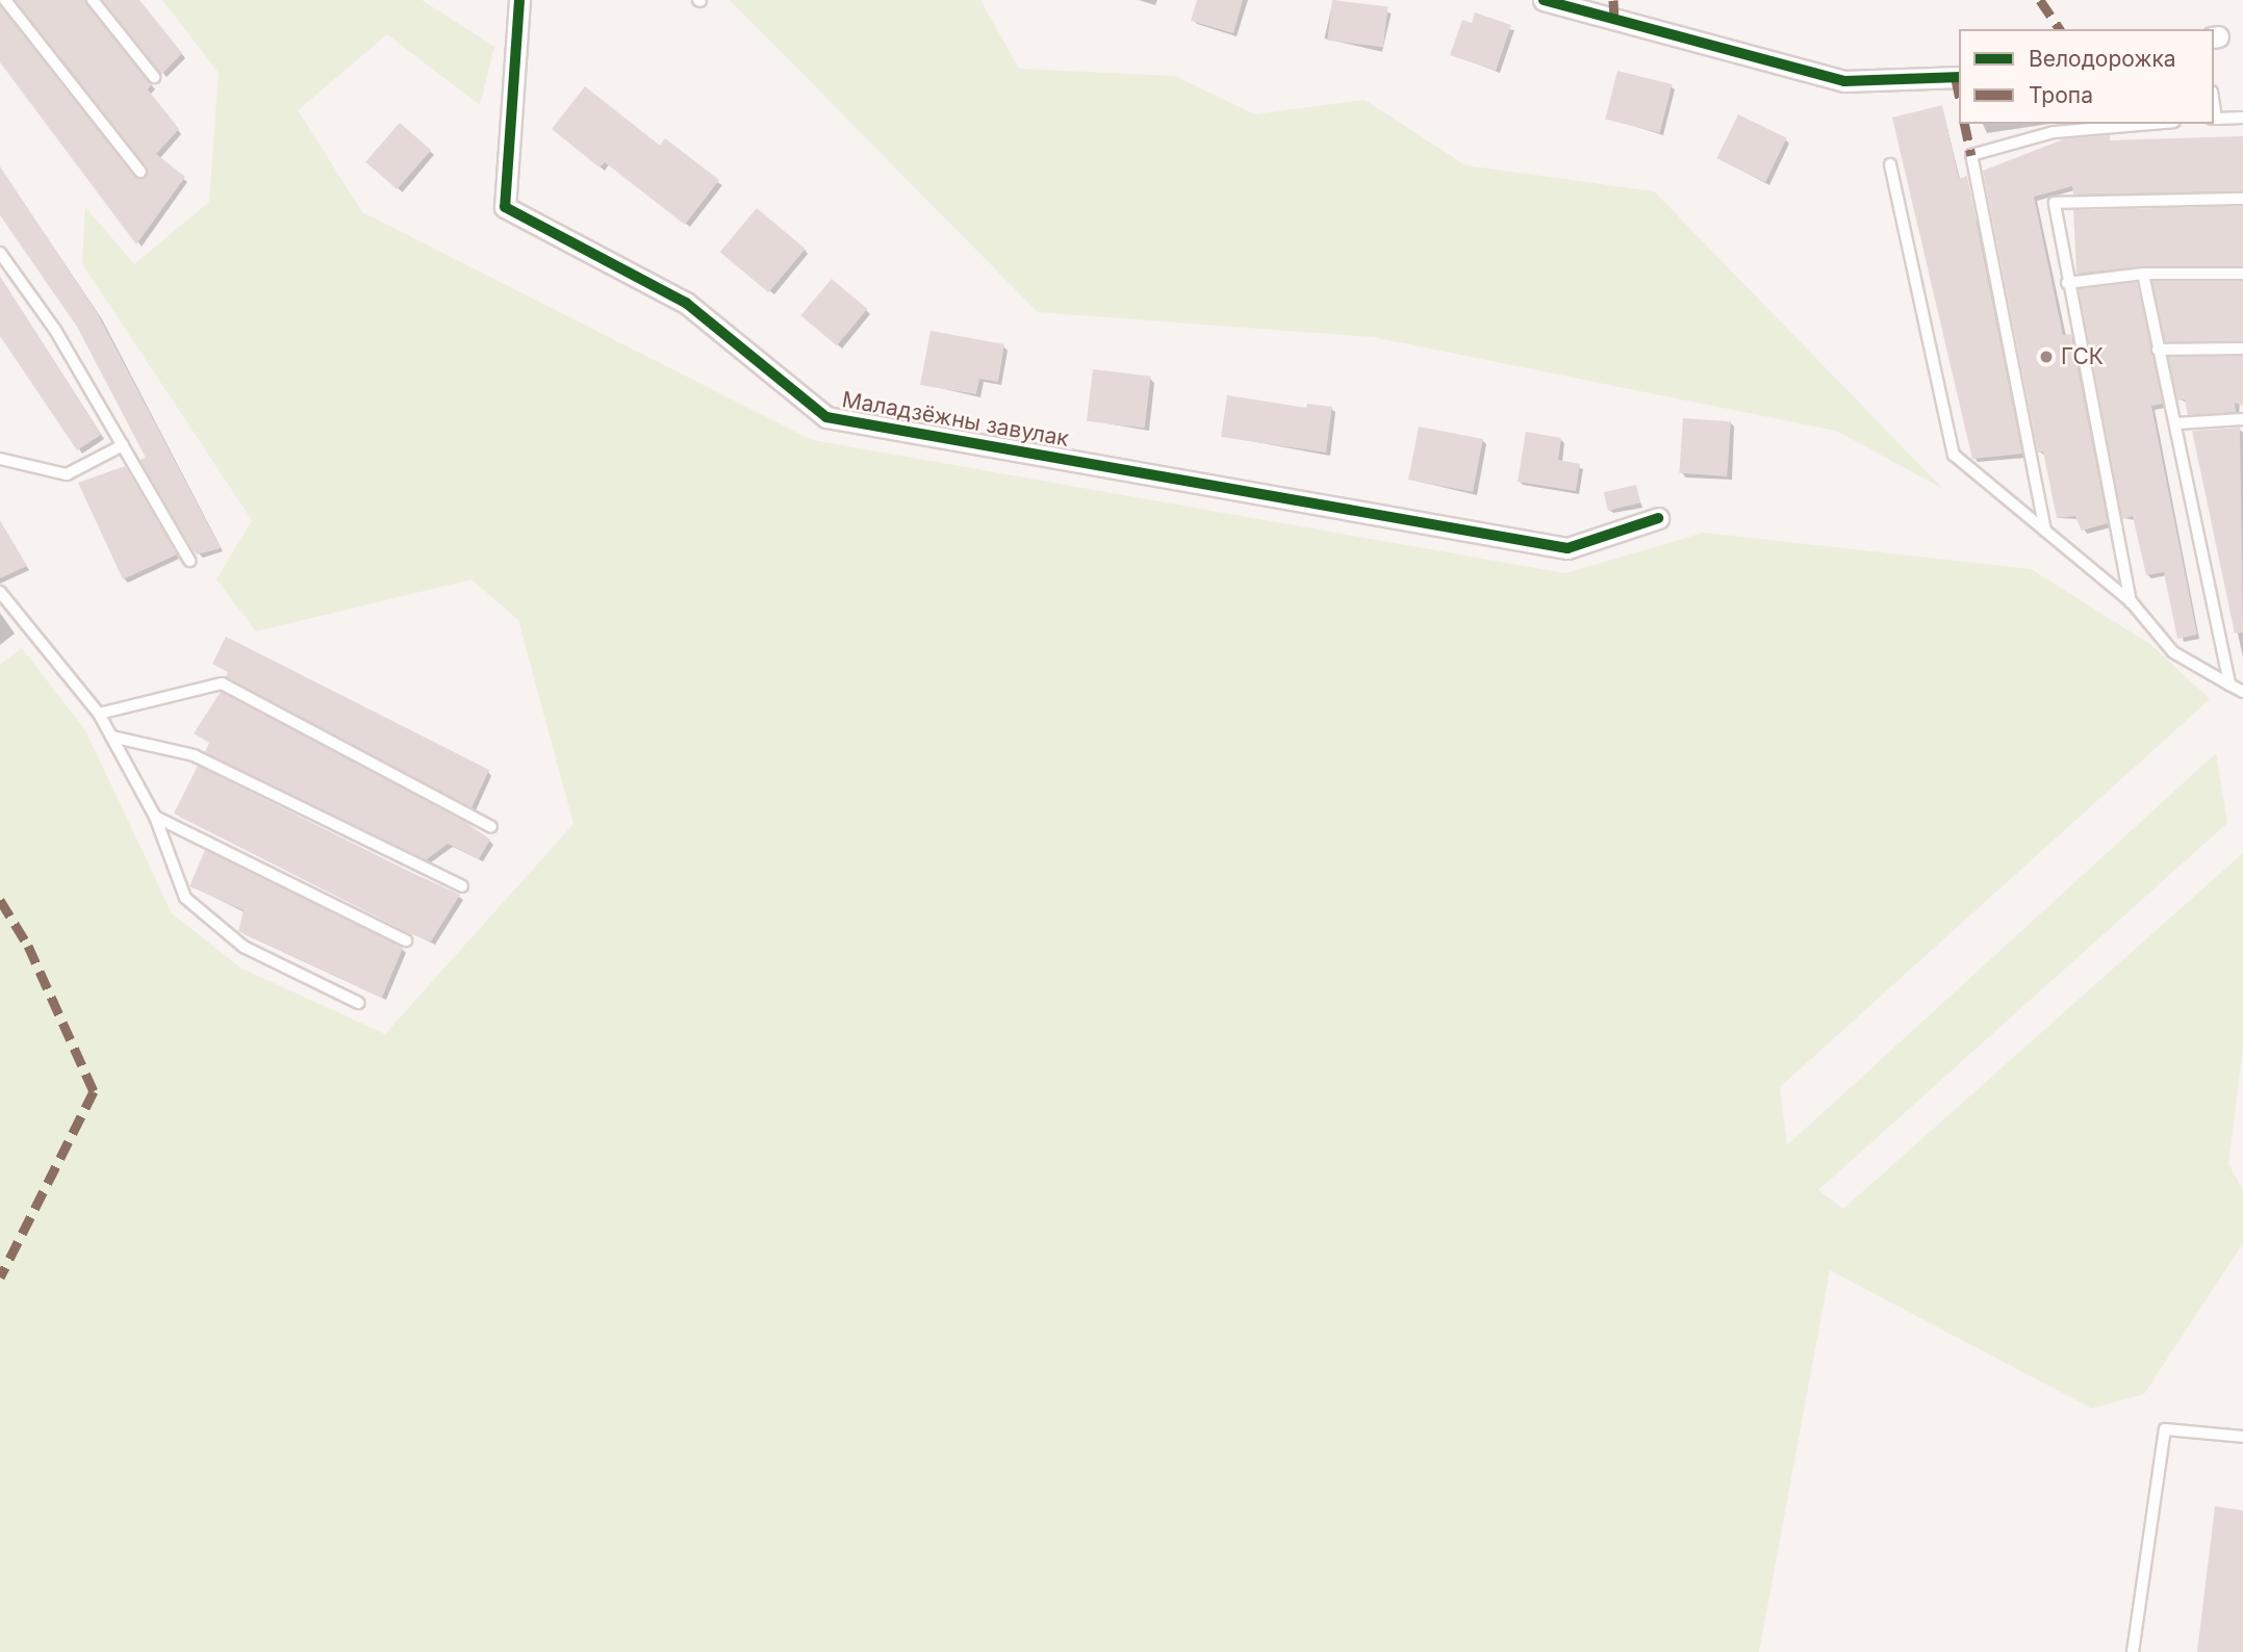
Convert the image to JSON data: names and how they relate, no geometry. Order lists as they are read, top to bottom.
{
  "streets": {
    "street": ["Маладзёжны завулак"]
  },
  "places": ["ГСК"],
  "legend": ["Велодорожка", "Тропа"]
}
